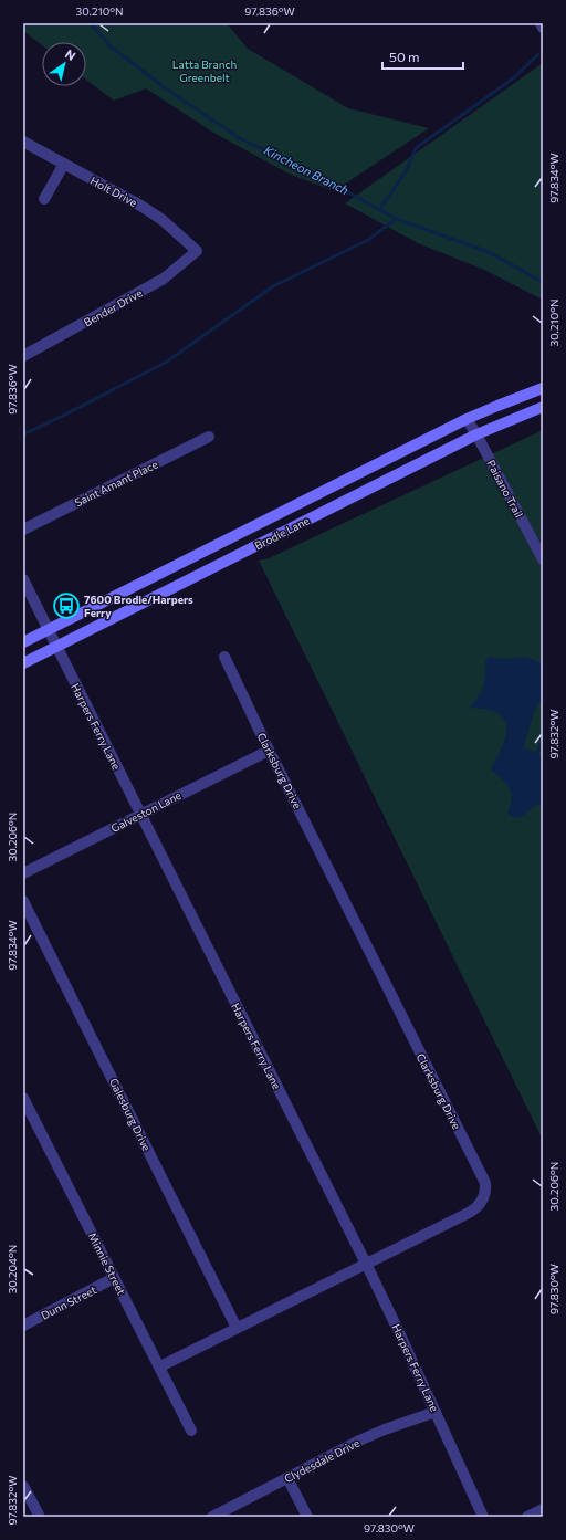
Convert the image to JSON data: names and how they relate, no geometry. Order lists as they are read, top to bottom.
{
  "streets": {
    "main road": ["Brodie Lane"],
    "street": [
      "Holt Drive",
      "Bender Drive",
      "Saint Amant Place",
      "Paisano Trail",
      "Harpers Ferry Lane",
      "Clarksburg Drive",
      "Galveston Lane",
      "Galesburg Drive",
      "Minnie Street",
      "Dunn Street",
      "Clydesdale Drive"
    ]
  },
  "crossings": [
    ["Holt Drive", "Bender Drive"],
    ["Paisano Trail", "Brodie Lane"],
    ["Brodie Lane", "Harpers Ferry Lane"],
    ["Harpers Ferry Lane", "Clarksburg Drive"],
    ["Harpers Ferry Lane", "Galveston Lane"],
    ["Harpers Ferry Lane", "Clydesdale Drive"],
    ["Clarksburg Drive", "Galveston Lane"],
    ["Clarksburg Drive", "Galesburg Drive"],
    ["Clarksburg Drive", "Minnie Street"],
    ["Minnie Street", "Dunn Street"]
  ],
  "water": ["Kincheon Branch"],
  "parks": ["Latta Branch Greenbelt"],
  "places": {
    "bus stop": ["7600 Brodie/Harpers Ferry"]
  },
  "scale_bar": "50 m",
  "north": "top right",
  "coordinates": [
    "30.210°N",
    "97.836°W",
    "97.834°W",
    "97.832°W",
    "30.206°N",
    "30.204°N",
    "97.830°W"
  ]
}
